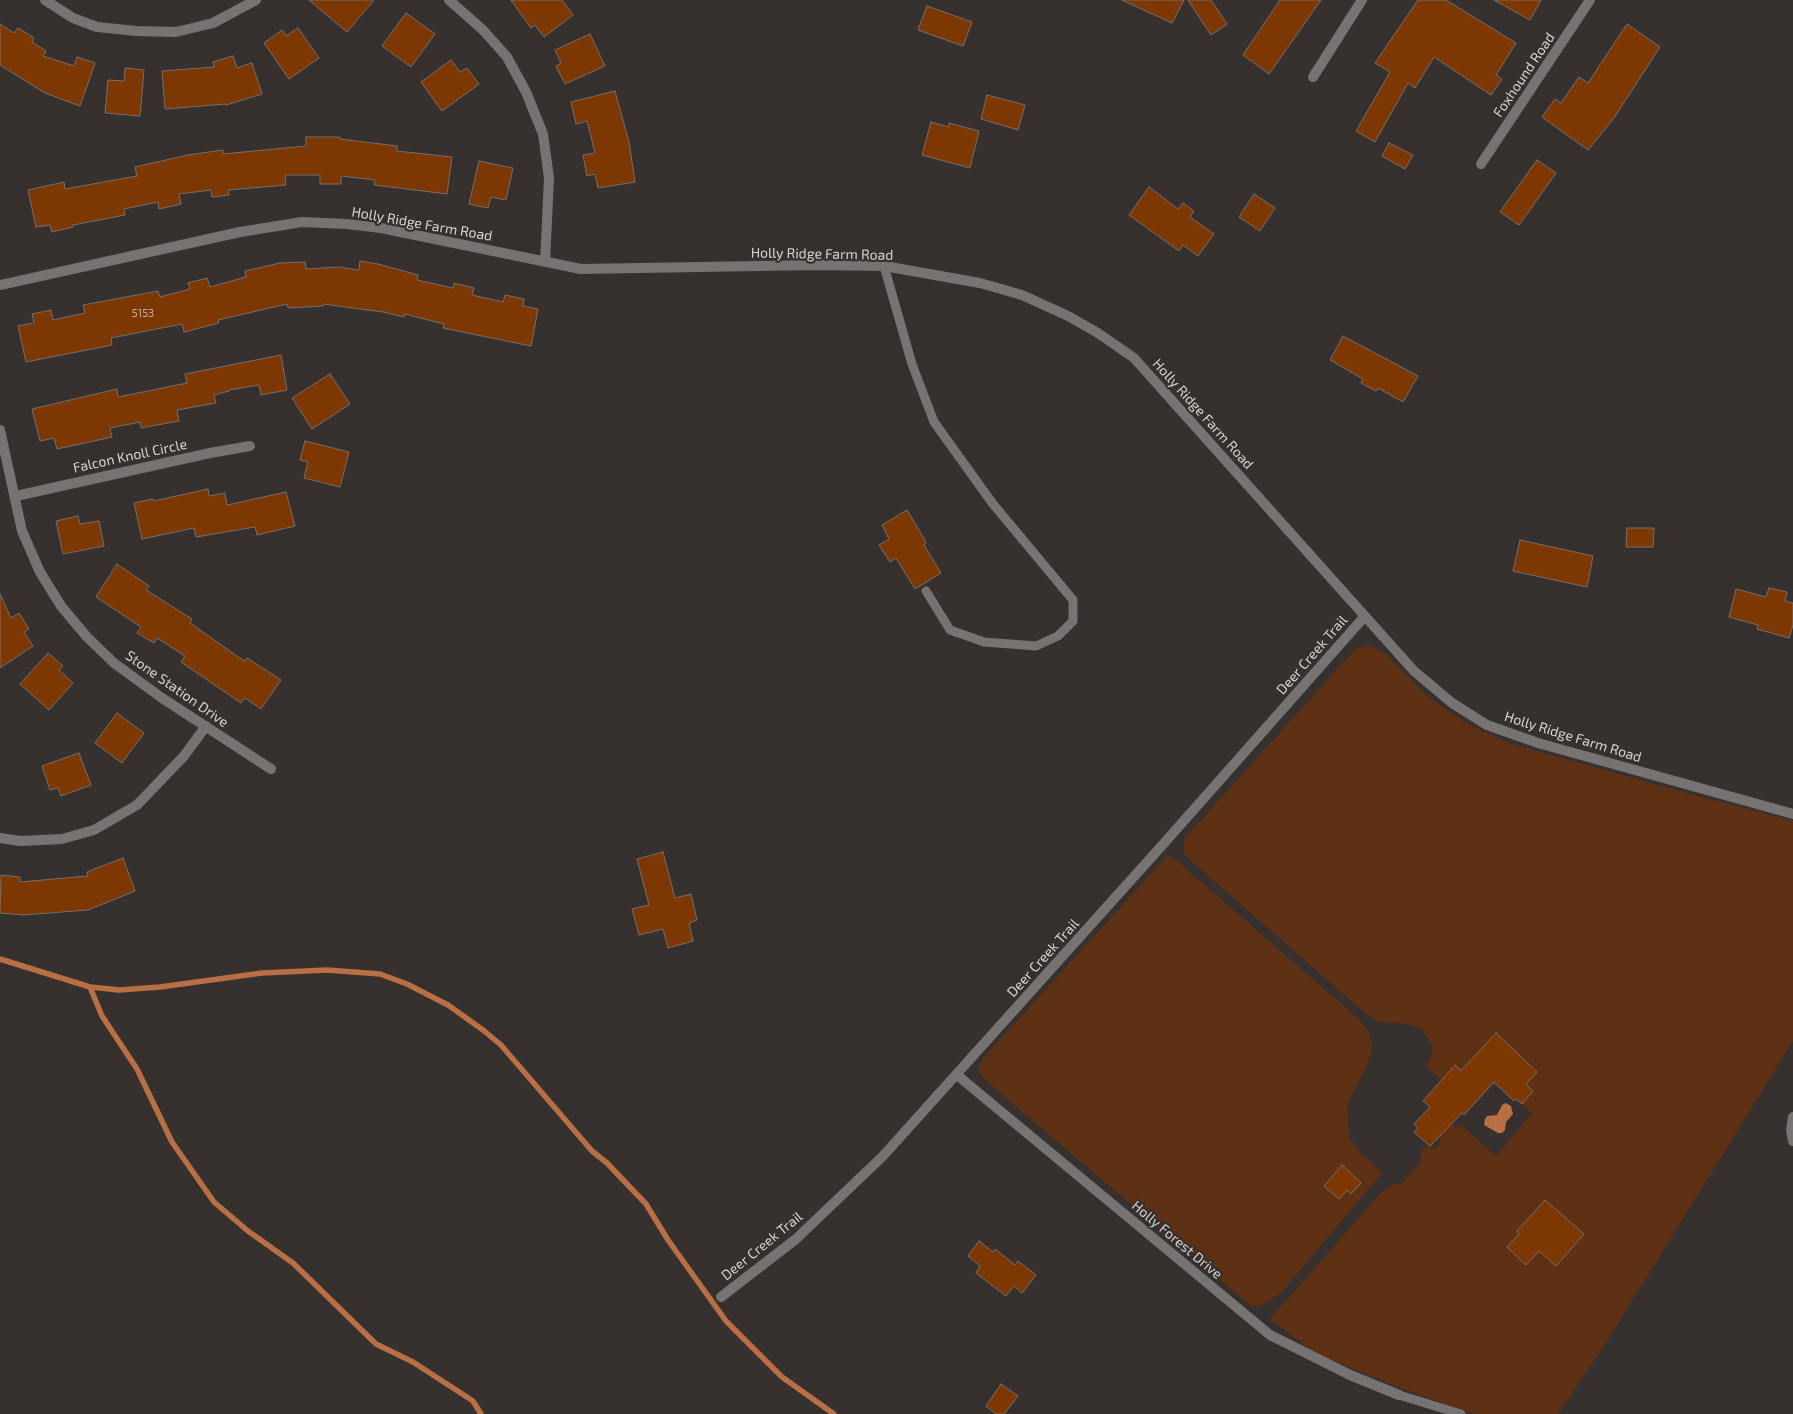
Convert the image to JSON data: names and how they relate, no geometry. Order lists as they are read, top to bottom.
{
  "streets": {
    "street": [
      "Foxhound Road",
      "Holly Ridge Farm Road",
      "Falcon Knoll Circle",
      "Deer Creek Trail",
      "Stone Station Drive",
      "Holly Forest Drive"
    ]
  },
  "crossings": [
    ["Holly Ridge Farm Road", "Deer Creek Trail"],
    ["Falcon Knoll Circle", "Stone Station Drive"],
    ["Deer Creek Trail", "Holly Forest Drive"]
  ],
  "house_numbers": ["5153"]
}
